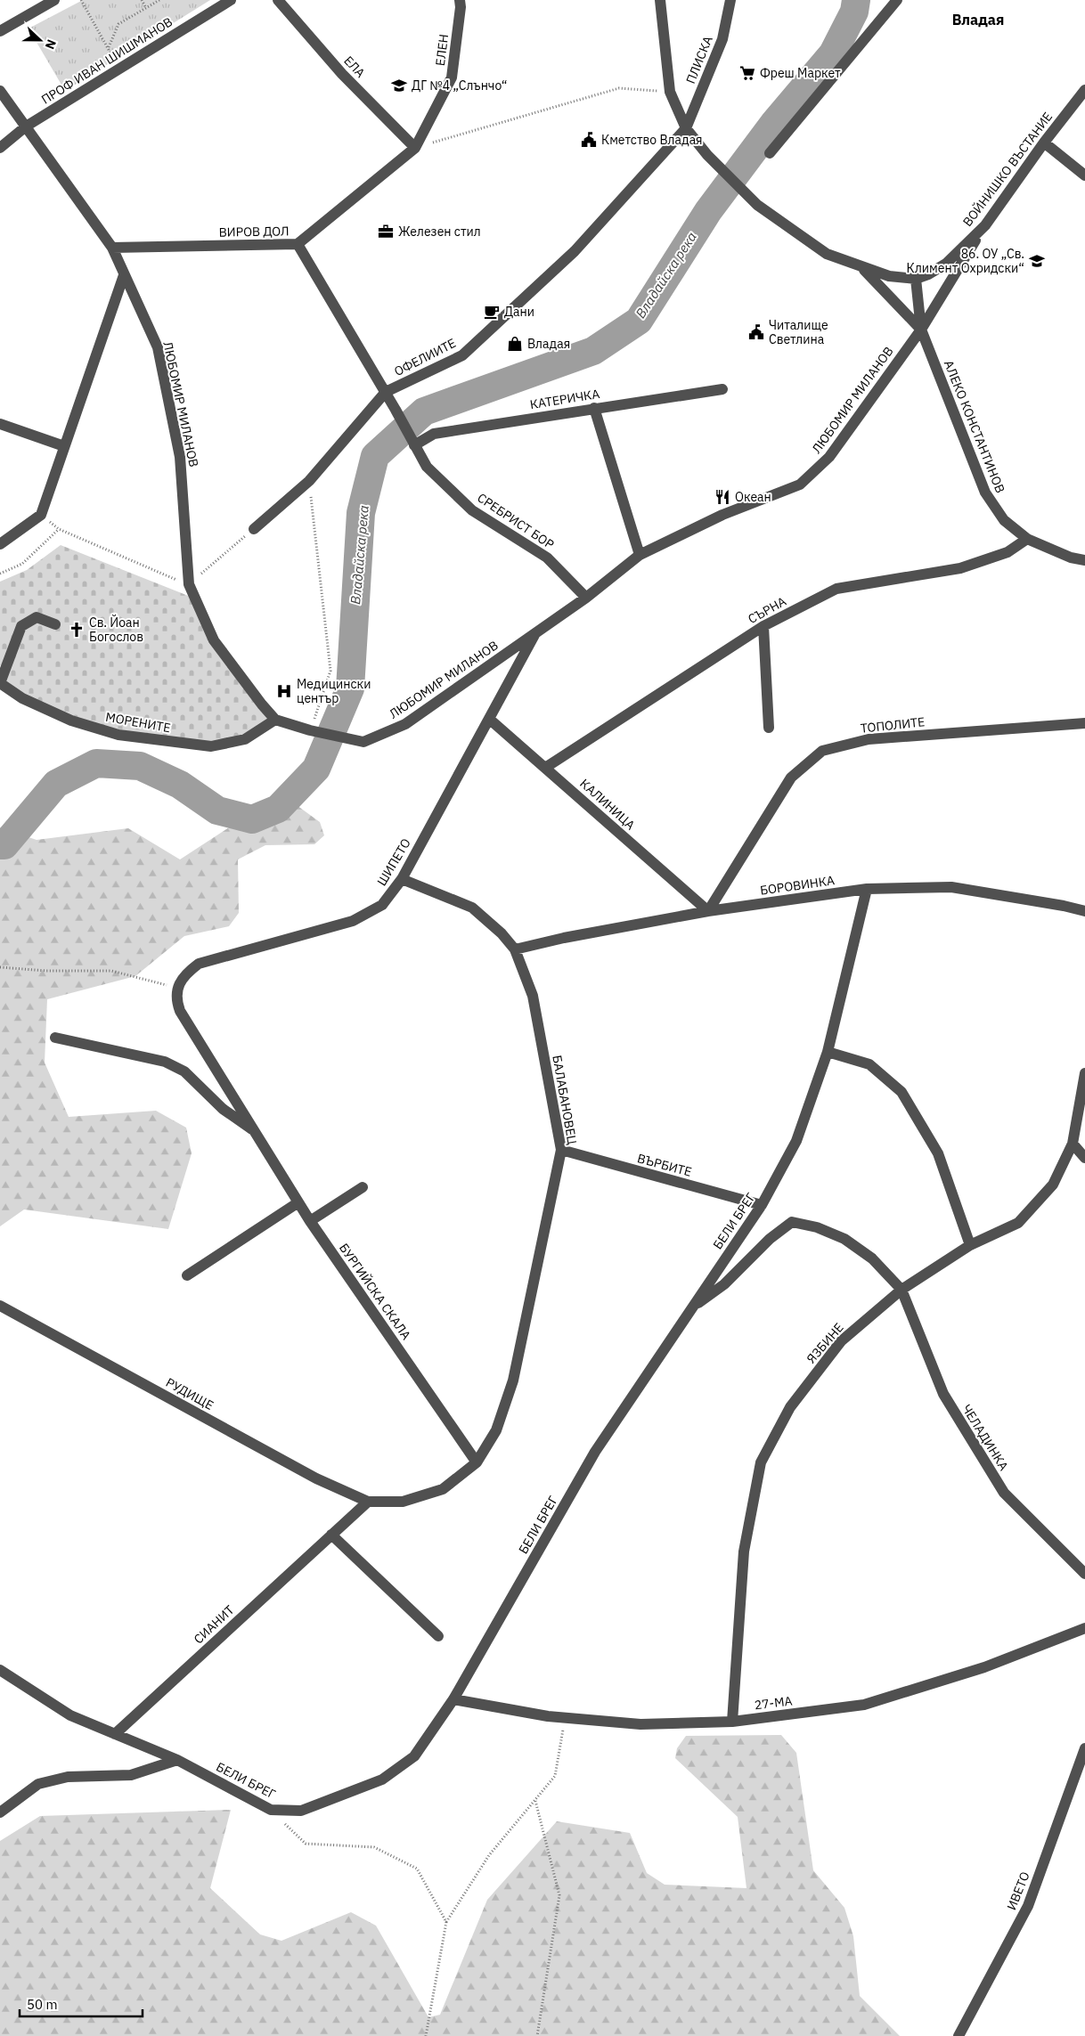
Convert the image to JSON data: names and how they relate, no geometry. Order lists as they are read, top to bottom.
{
  "streets": {
    "street": [
      "ЕЛЕН",
      "ПЛИСКА",
      "ПРОФ ИВАН ШИШМАНОВ",
      "ЕЛА",
      "ВОЙНИШКО ВЪСТАНИЕ",
      "ВИРОВ ДОЛ",
      "ОФЕЛИИТЕ",
      "КАТЕРИЧКА",
      "ЛЮБОМИР МИЛАНОВ",
      "АЛЕКО КОНСТАНТИНОВ",
      "СРЕБРИСТ БОР",
      "СЪРНА",
      "МОРЕНИТЕ",
      "ТОПОЛИТЕ",
      "КАЛИНИЦА",
      "ШИПЕТО",
      "БОРОВИНКА",
      "БАЛАБАНОВЕЦ",
      "ВЪРБИТЕ",
      "БЕЛИ БРЕГ",
      "БУРГИЙСКА СКАЛА",
      "ЯЗБИНЕ",
      "РУДИЩЕ",
      "ЧЕЛАДИНКА",
      "СИАНИТ",
      "27-МА",
      "ИВЕТО"
    ]
  },
  "crossings": [
    ["ЕЛЕН", "ЕЛА"],
    ["ЕЛЕН", "ВИРОВ ДОЛ"],
    ["ПЛИСКА", "ВОЙНИШКО ВЪСТАНИЕ"],
    ["ПЛИСКА", "ОФЕЛИИТЕ"],
    ["ПРОФ ИВАН ШИШМАНОВ", "ЛЮБОМИР МИЛАНОВ"],
    ["ЕЛА", "ВИРОВ ДОЛ"],
    ["ВОЙНИШКО ВЪСТАНИЕ", "ОФЕЛИИТЕ"],
    ["ВОЙНИШКО ВЪСТАНИЕ", "ЛЮБОМИР МИЛАНОВ"],
    ["ВИРОВ ДОЛ", "ЛЮБОМИР МИЛАНОВ"],
    ["ОФЕЛИИТЕ", "СРЕБРИСТ БОР"],
    ["КАТЕРИЧКА", "СРЕБРИСТ БОР"],
    ["ЛЮБОМИР МИЛАНОВ", "АЛЕКО КОНСТАНТИНОВ"],
    ["ЛЮБОМИР МИЛАНОВ", "СРЕБРИСТ БОР"],
    ["ЛЮБОМИР МИЛАНОВ", "МОРЕНИТЕ"],
    ["ЛЮБОМИР МИЛАНОВ", "ШИПЕТО"],
    ["АЛЕКО КОНСТАНТИНОВ", "СЪРНА"],
    ["СЪРНА", "КАЛИНИЦА"],
    ["ТОПОЛИТЕ", "КАЛИНИЦА"],
    ["ТОПОЛИТЕ", "БОРОВИНКА"],
    ["КАЛИНИЦА", "ШИПЕТО"],
    ["КАЛИНИЦА", "БОРОВИНКА"],
    ["ШИПЕТО", "БАЛАБАНОВЕЦ"],
    ["ШИПЕТО", "БУРГИЙСКА СКАЛА"],
    ["БОРОВИНКА", "БАЛАБАНОВЕЦ"],
    ["БОРОВИНКА", "БЕЛИ БРЕГ"],
    ["БАЛАБАНОВЕЦ", "ВЪРБИТЕ"],
    ["БАЛАБАНОВЕЦ", "БУРГИЙСКА СКАЛА"],
    ["ВЪРБИТЕ", "БЕЛИ БРЕГ"],
    ["БЕЛИ БРЕГ", "СИАНИТ"],
    ["БЕЛИ БРЕГ", "27-МА"],
    ["ЯЗБИНЕ", "ЧЕЛАДИНКА"],
    ["ЯЗБИНЕ", "27-МА"],
    ["РУДИЩЕ", "СИАНИТ"]
  ],
  "districts": ["Владая"],
  "water": ["Владайска река"],
  "places": {
    "supermarket": ["Фреш Маркет"],
    "school or university": ["ДГ №4 „Слънчо“", "86. ОУ „Св. Климент Охридски“"],
    "public building": ["Кметство Владая", "Читалище Светлина"],
    "office": ["Железен стил"],
    "cafe": ["Дани"],
    "shop": ["Владая"],
    "restaurant": ["Океан"],
    "church": ["Св. Йоан Богослов"],
    "hospital": ["Медицински център"]
  },
  "scale_bar": "50 m",
  "north": "right"
}
